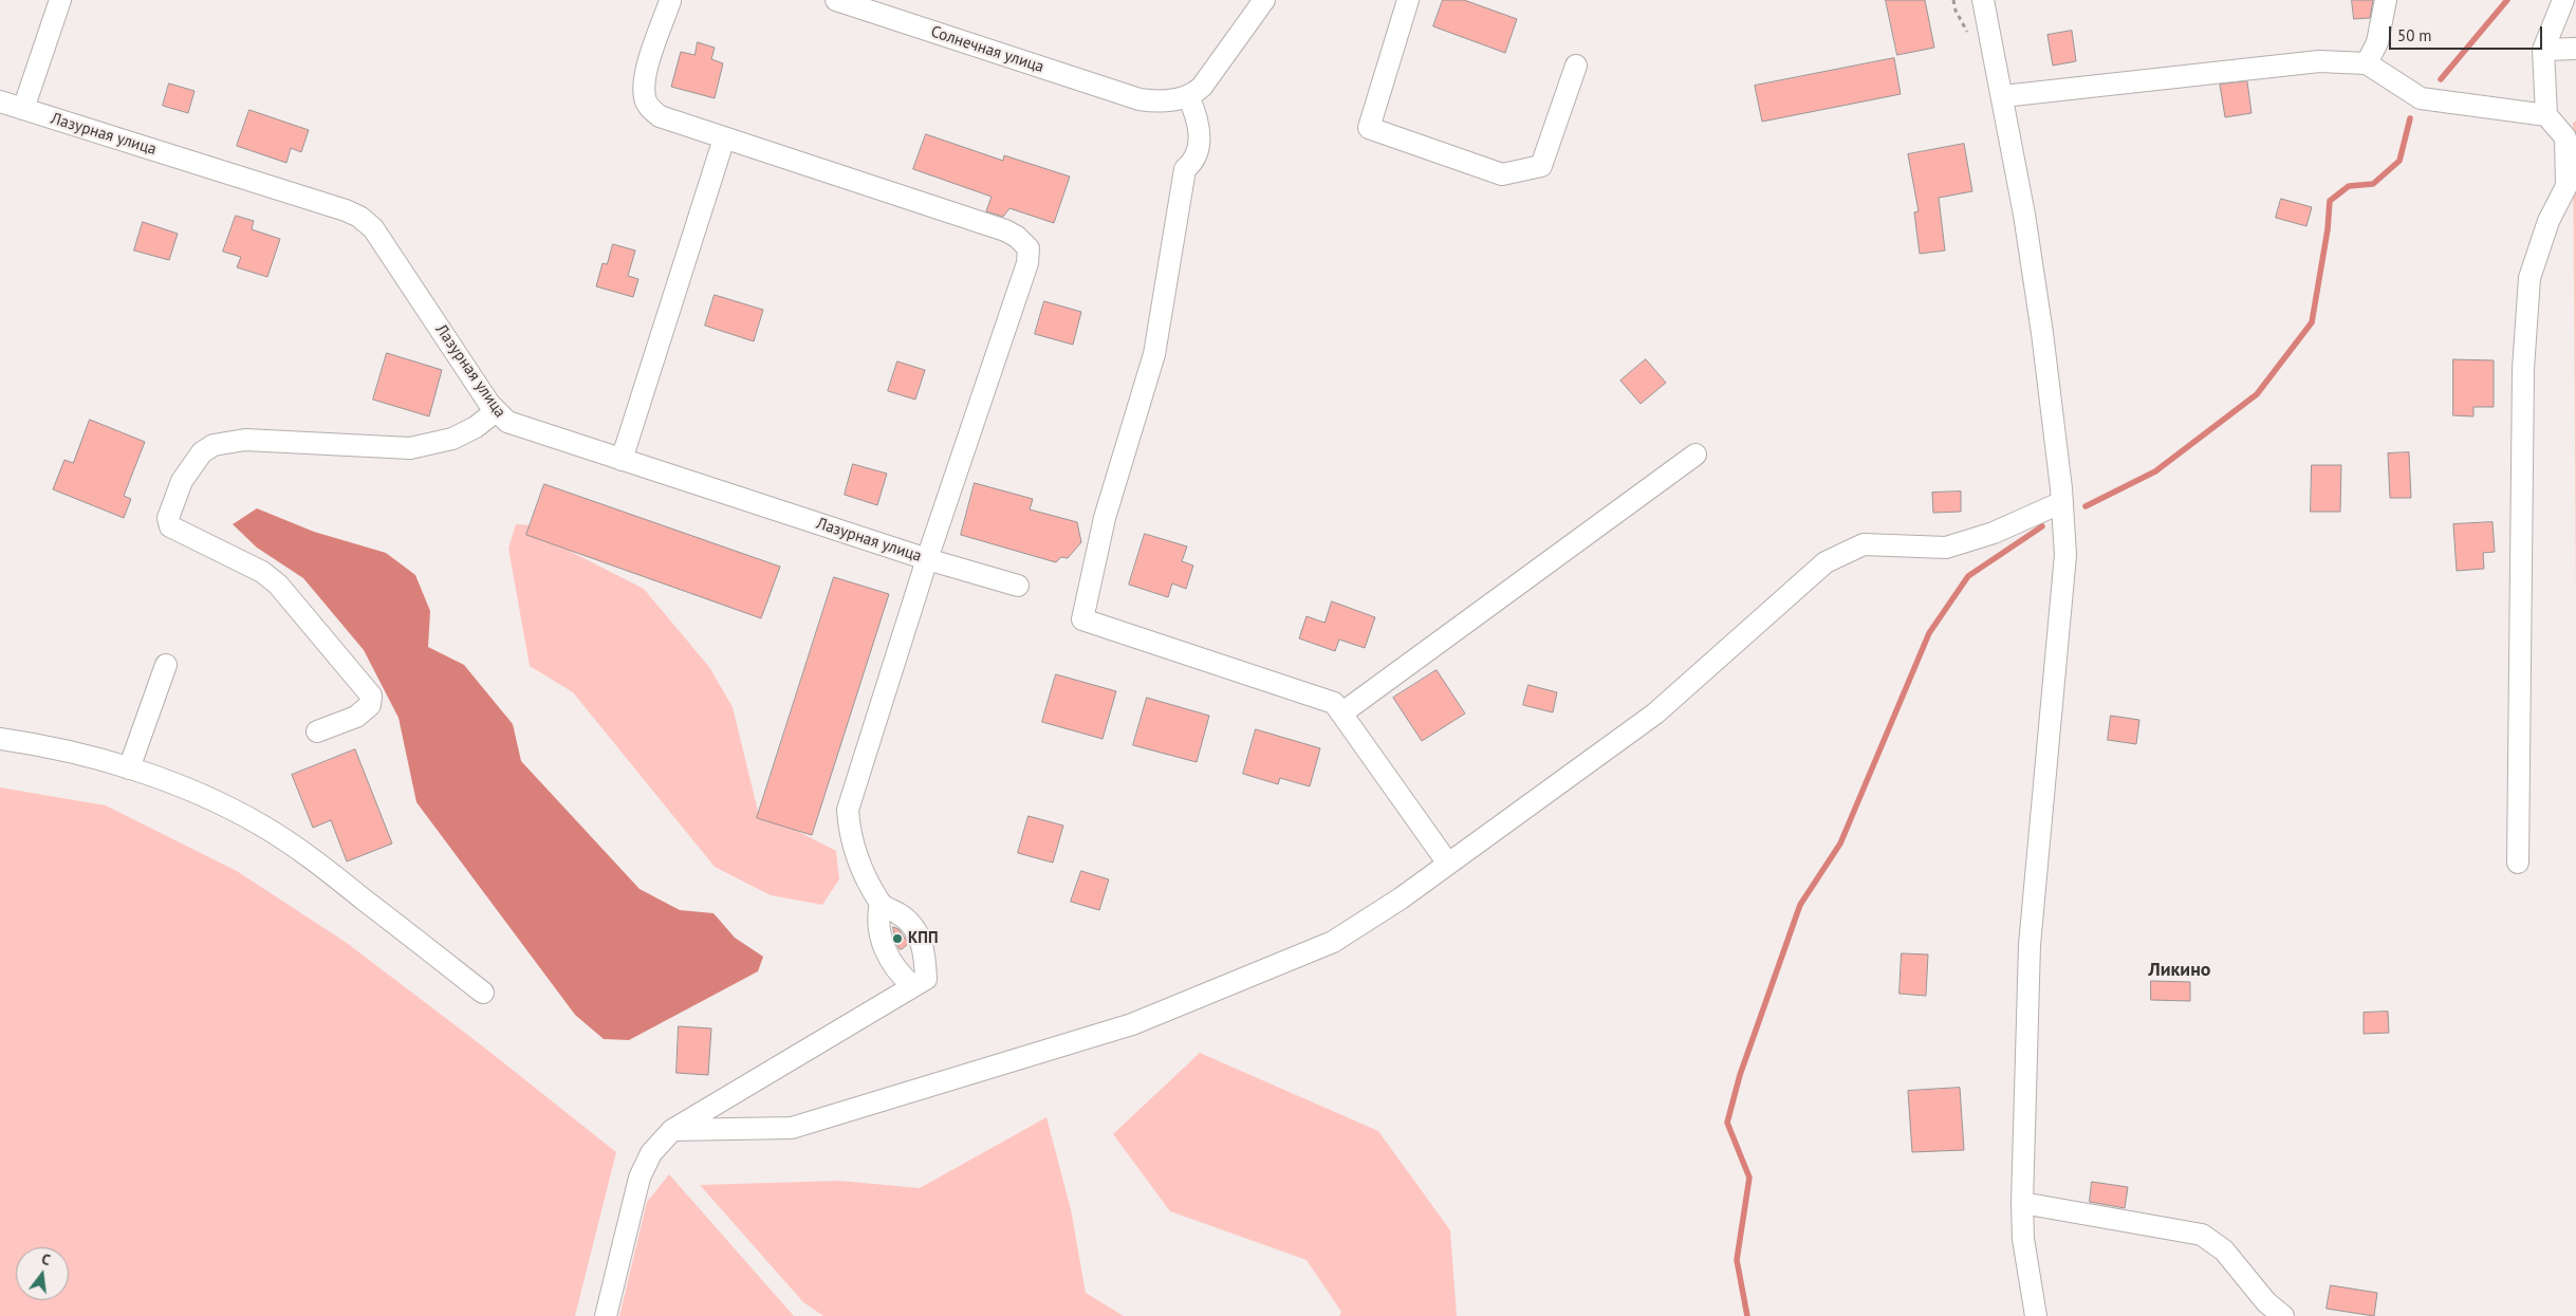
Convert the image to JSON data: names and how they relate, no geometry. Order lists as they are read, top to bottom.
{
  "streets": {
    "street": ["Солнечная улица", "Лазурная улица"]
  },
  "districts": ["Ликино"],
  "places": ["КПП"],
  "scale_bar": "50 m",
  "north": "top"
}
